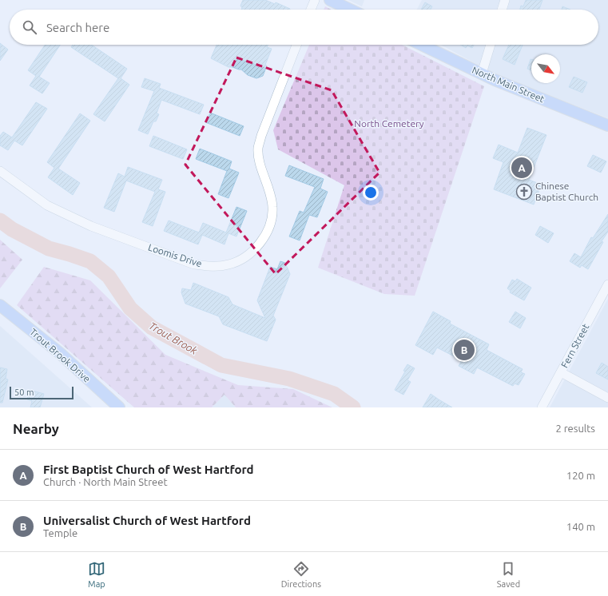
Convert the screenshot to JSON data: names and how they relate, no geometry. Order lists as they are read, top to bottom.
{
  "streets": {
    "main road": ["North Main Street", "Trout Brook Drive"],
    "street": ["Loomis Drive", "Fern Street"]
  },
  "water": ["Trout Brook"],
  "parks": ["North Cemetery"],
  "places": {
    "church": ["Chinese Baptist Church"]
  },
  "scale_bar": "50 m",
  "north": "bottom right",
  "page": {
    "search": "Search here",
    "pins": ["A", "B"],
    "scale": "50 m",
    "heading": ["Nearby", "2 results"],
    "list": [
      {
        "mark": "A",
        "name": "First Baptist Church of West Hartford",
        "note": "Church · North Main Street",
        "value": "120 m"
      },
      {
        "mark": "B",
        "name": "Universalist Church of West Hartford",
        "note": "Temple",
        "value": "140 m"
      }
    ],
    "nav": ["Map", "Directions", "Saved"]
  }
}
